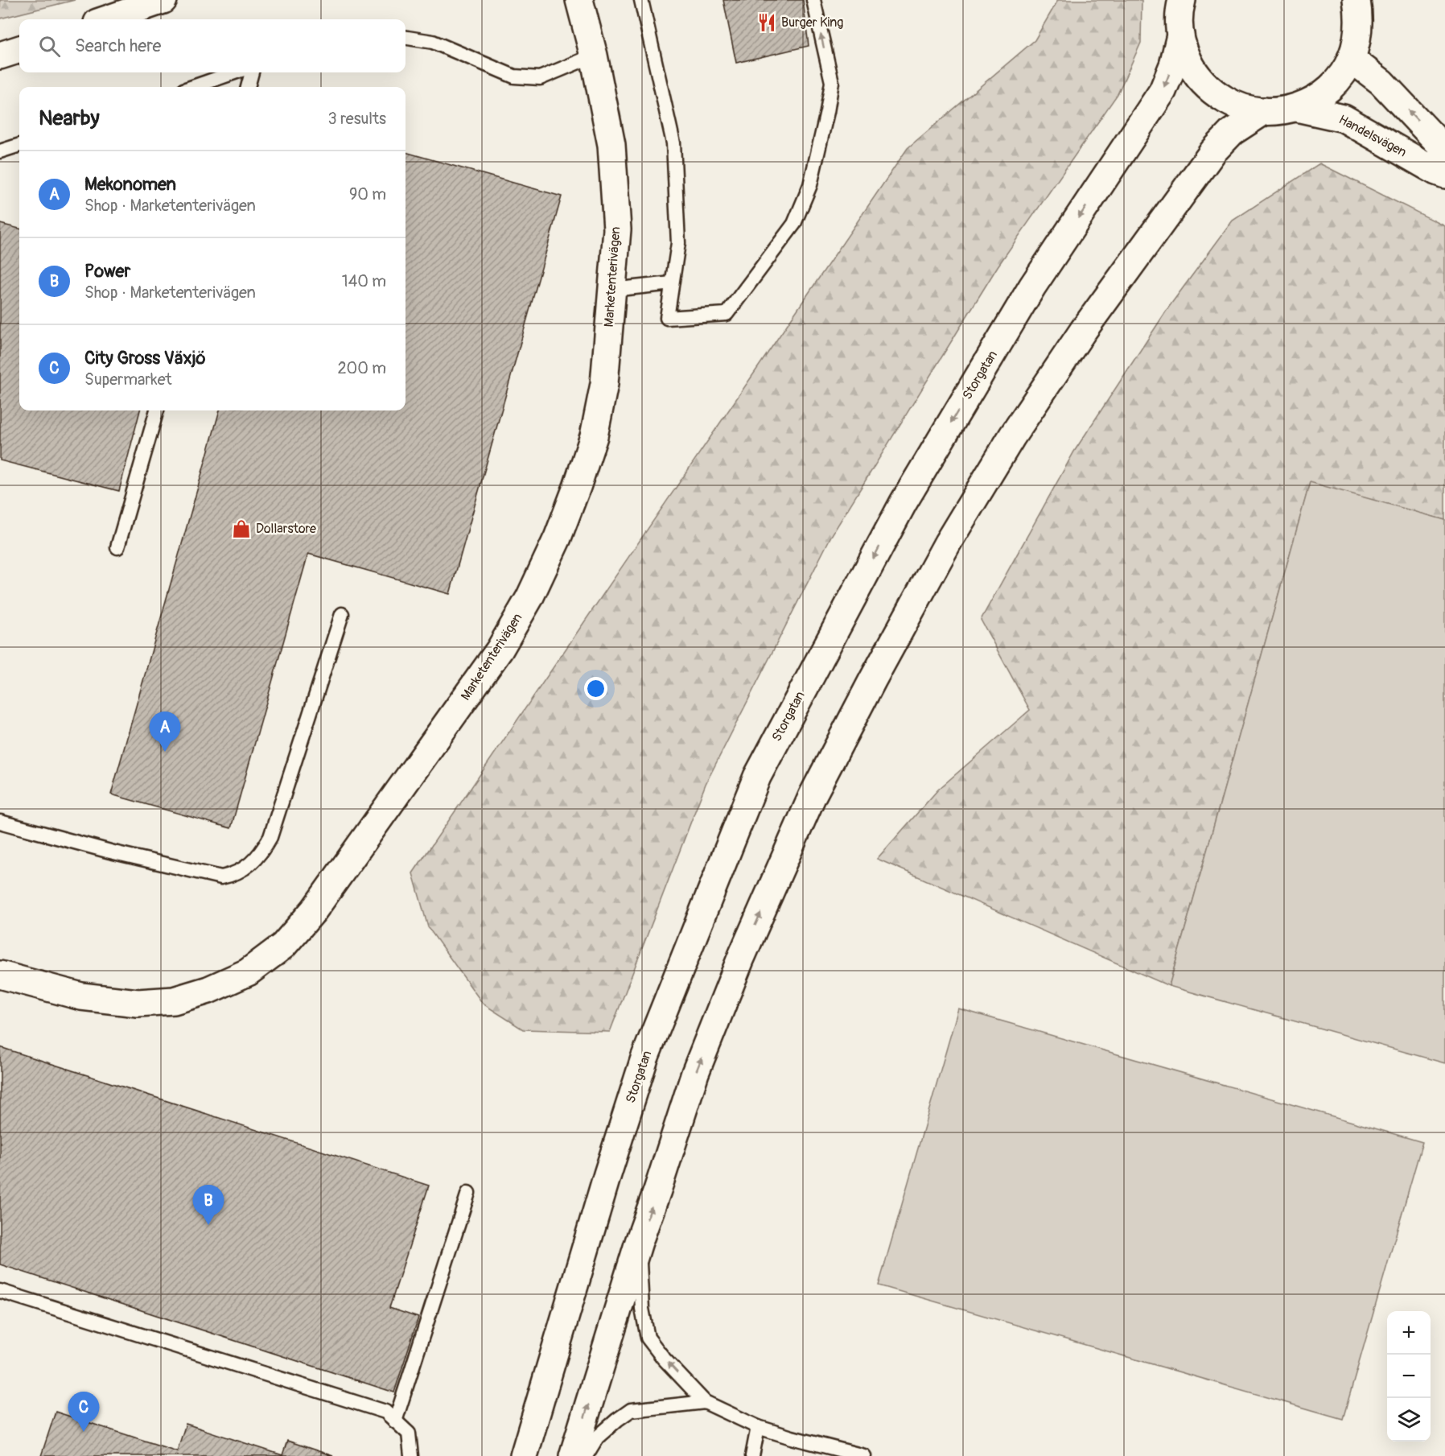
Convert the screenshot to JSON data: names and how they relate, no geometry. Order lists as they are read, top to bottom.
{
  "streets": {
    "main road": ["Handelsvägen", "Marketenterivägen", "Storgatan"]
  },
  "places": {
    "restaurant": ["Burger King"],
    "shop": ["Dollarstore"]
  },
  "page": {
    "search": "Search here",
    "heading": ["Nearby", "3 results"],
    "list": [
      {
        "mark": "A",
        "name": "Mekonomen",
        "note": "Shop · Marketenterivägen",
        "value": "90 m"
      },
      {
        "mark": "B",
        "name": "Power",
        "note": "Shop · Marketenterivägen",
        "value": "140 m"
      },
      {
        "mark": "C",
        "name": "City Gross Växjö",
        "note": "Supermarket",
        "value": "200 m"
      }
    ],
    "pins": ["A", "B", "C"],
    "map_buttons": ["+", "−"]
  }
}
